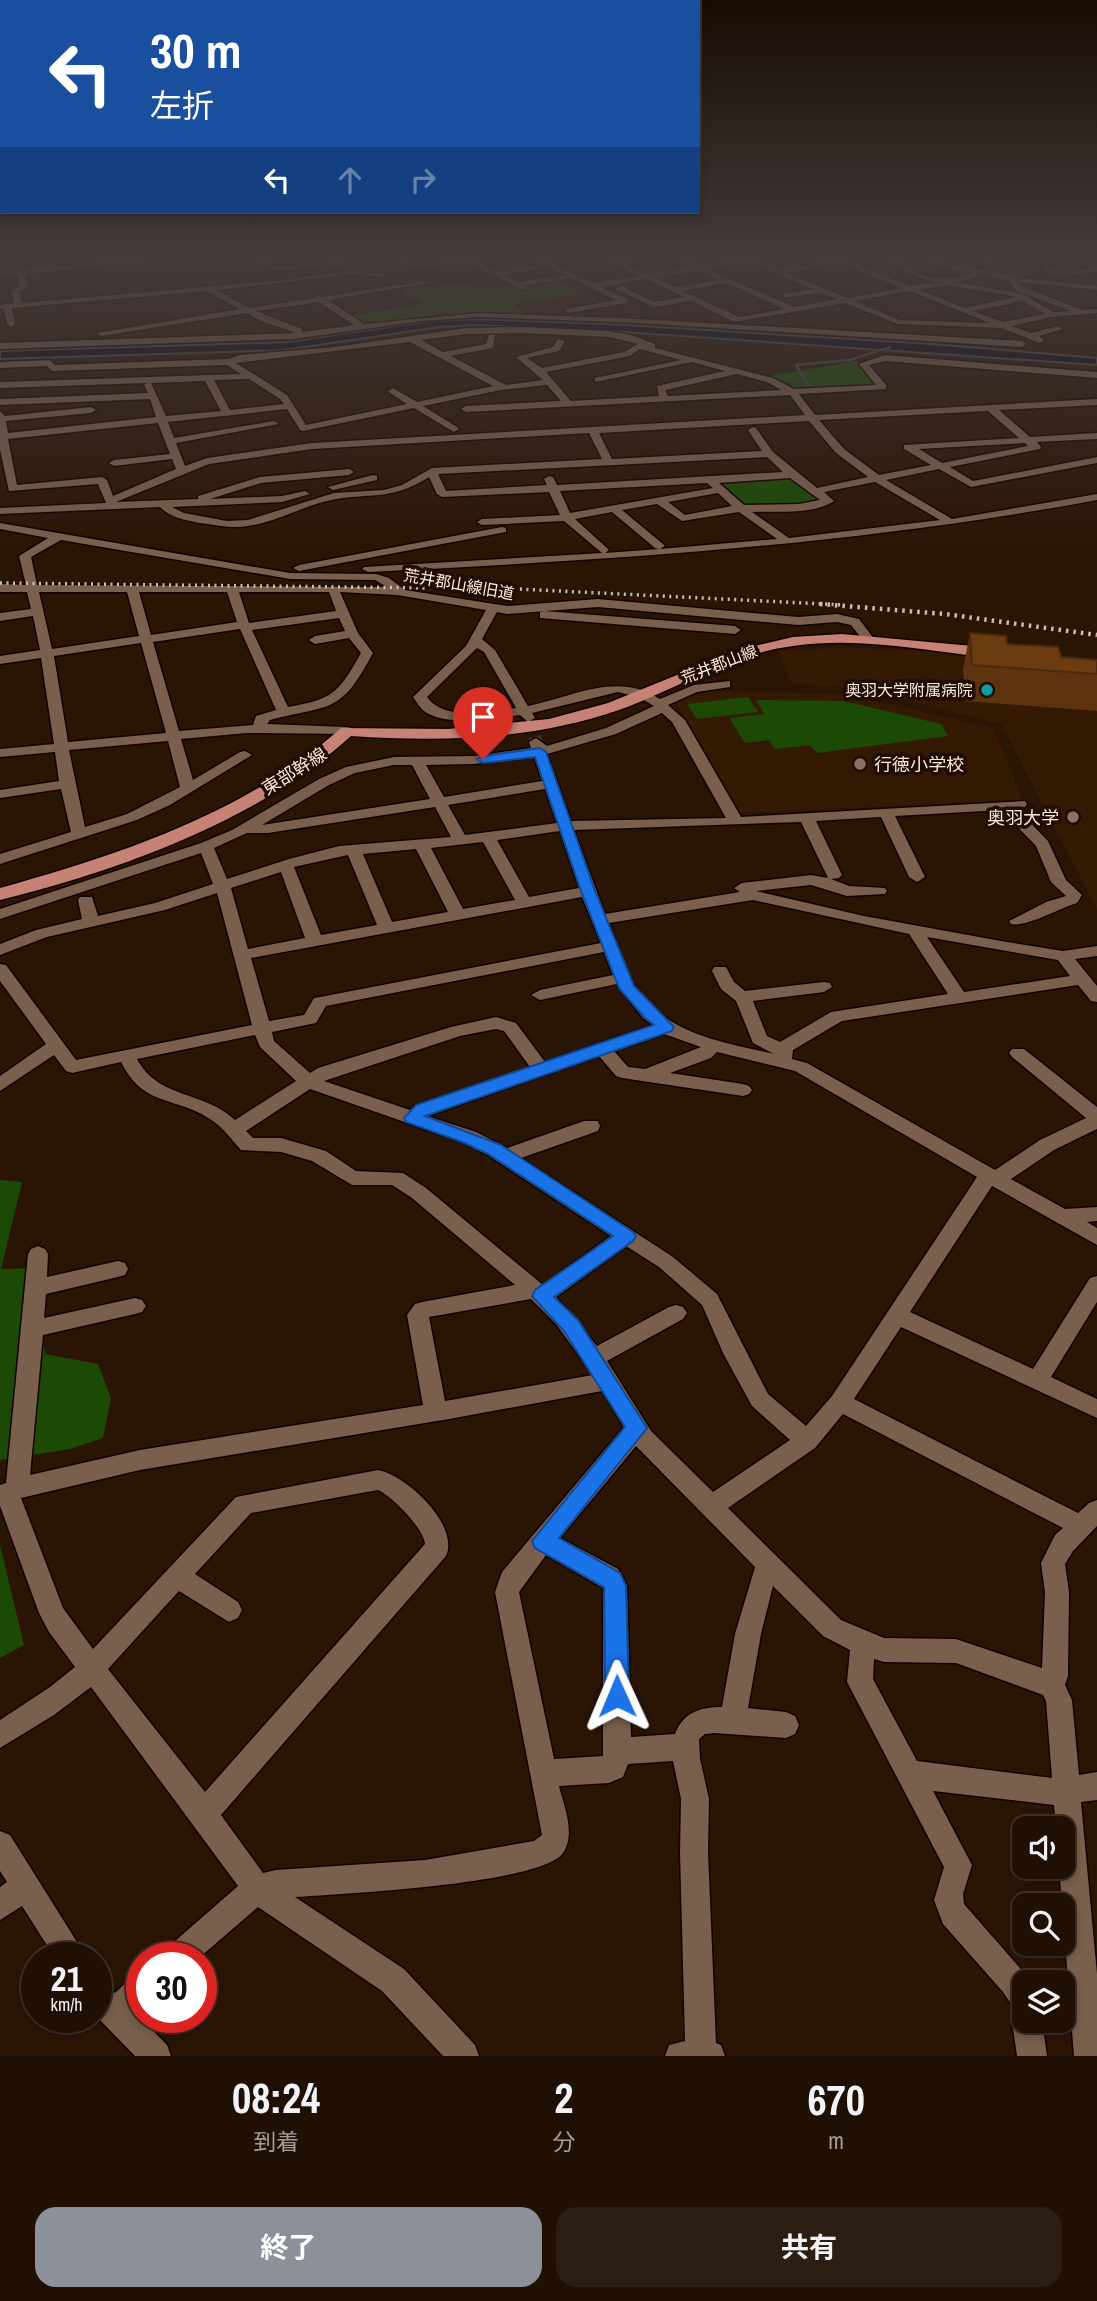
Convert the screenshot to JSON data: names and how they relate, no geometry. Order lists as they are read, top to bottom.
{
  "streets": {
    "main road": ["荒井郡山線", "東部幹線"],
    "street": ["荒井郡山線旧道"]
  },
  "crossings": [
    ["荒井郡山線旧道", "荒井郡山線"],
    ["荒井郡山線", "東部幹線"]
  ],
  "places": ["奥羽大学附属病院", "行徳小学校", "奥羽大学"],
  "page": {
    "turn": ["30 m", "左折"],
    "speed": "21 km/h",
    "limit": "30",
    "eta": [
      "08:24",
      "到着",
      "2",
      "分",
      "670",
      "m"
    ],
    "buttons": ["終了", "共有"]
  }
}
